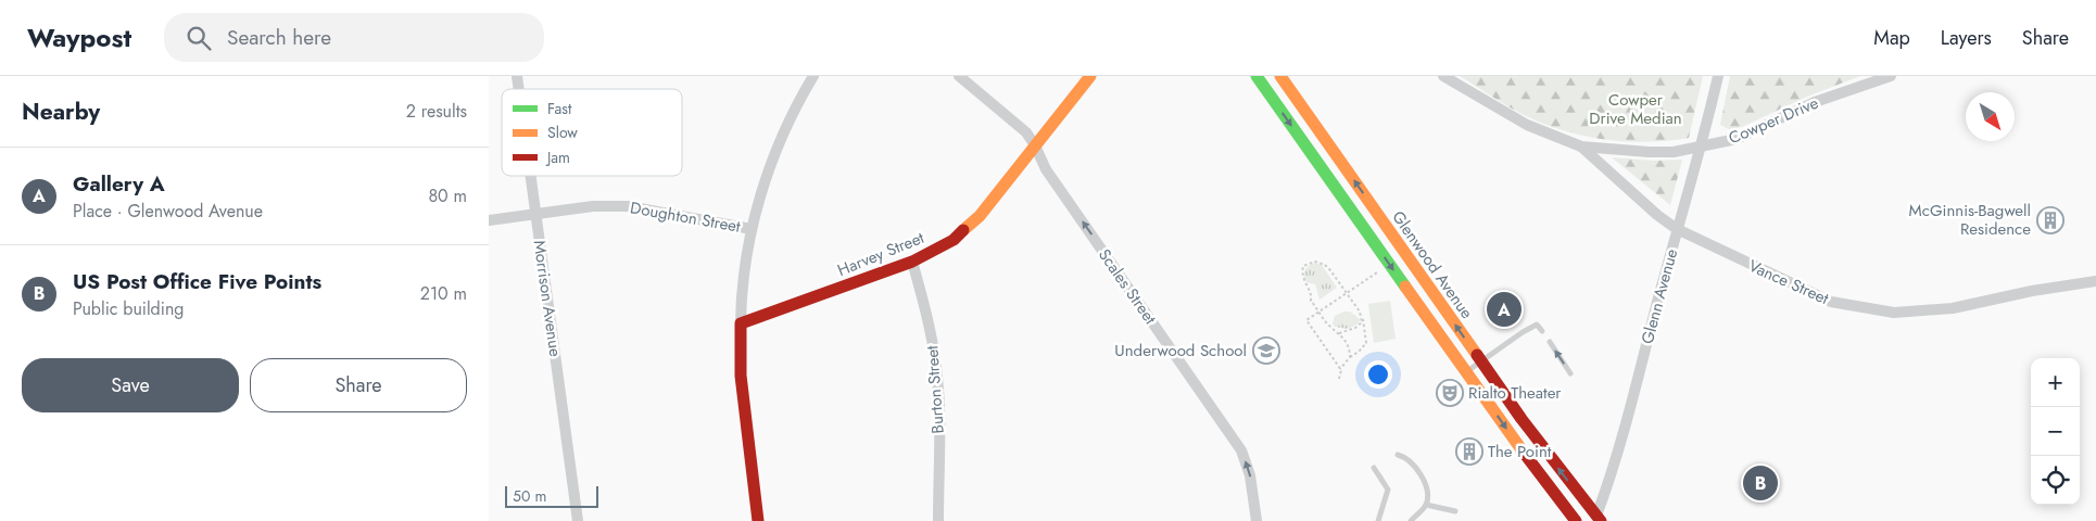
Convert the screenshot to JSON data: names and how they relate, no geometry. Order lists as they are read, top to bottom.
{
  "streets": {
    "main road": ["Harvey Street", "Glenwood Avenue"],
    "street": [
      "Cowper Drive",
      "Doughton Street",
      "Vance Street",
      "Scales Street",
      "Glenn Avenue",
      "Morrison Avenue",
      "Burton Street"
    ]
  },
  "crossings": [
    ["Cowper Drive", "Vance Street"],
    ["Cowper Drive", "Glenn Avenue"],
    ["Doughton Street", "Morrison Avenue"],
    ["Harvey Street", "Scales Street"],
    ["Harvey Street", "Burton Street"],
    ["Glenwood Avenue", "Glenn Avenue"],
    ["Vance Street", "Glenn Avenue"]
  ],
  "one_way": ["Scales Street"],
  "parks": ["Cowper Drive Median"],
  "places": {
    "building": ["McGinnis-Bagwell Residence", "The Point"],
    "school or university": ["Underwood School"],
    "theatre": ["Rialto Theater"]
  },
  "legend": ["Fast", "Slow", "Jam"],
  "scale_bar": "50 m",
  "north": "bottom right",
  "page": {
    "header": "Waypost",
    "search": "Search here",
    "nav": ["Map", "Layers", "Share"],
    "heading": ["Nearby", "2 results"],
    "list": [
      {
        "mark": "A",
        "name": "Gallery A",
        "note": "Place · Glenwood Avenue",
        "value": "80 m"
      },
      {
        "mark": "B",
        "name": "US Post Office Five Points",
        "note": "Public building",
        "value": "210 m"
      }
    ],
    "pins": ["A", "B"],
    "buttons": ["Save", "Share"],
    "map_buttons": ["+", "−"],
    "scale": "50 m"
  }
}
